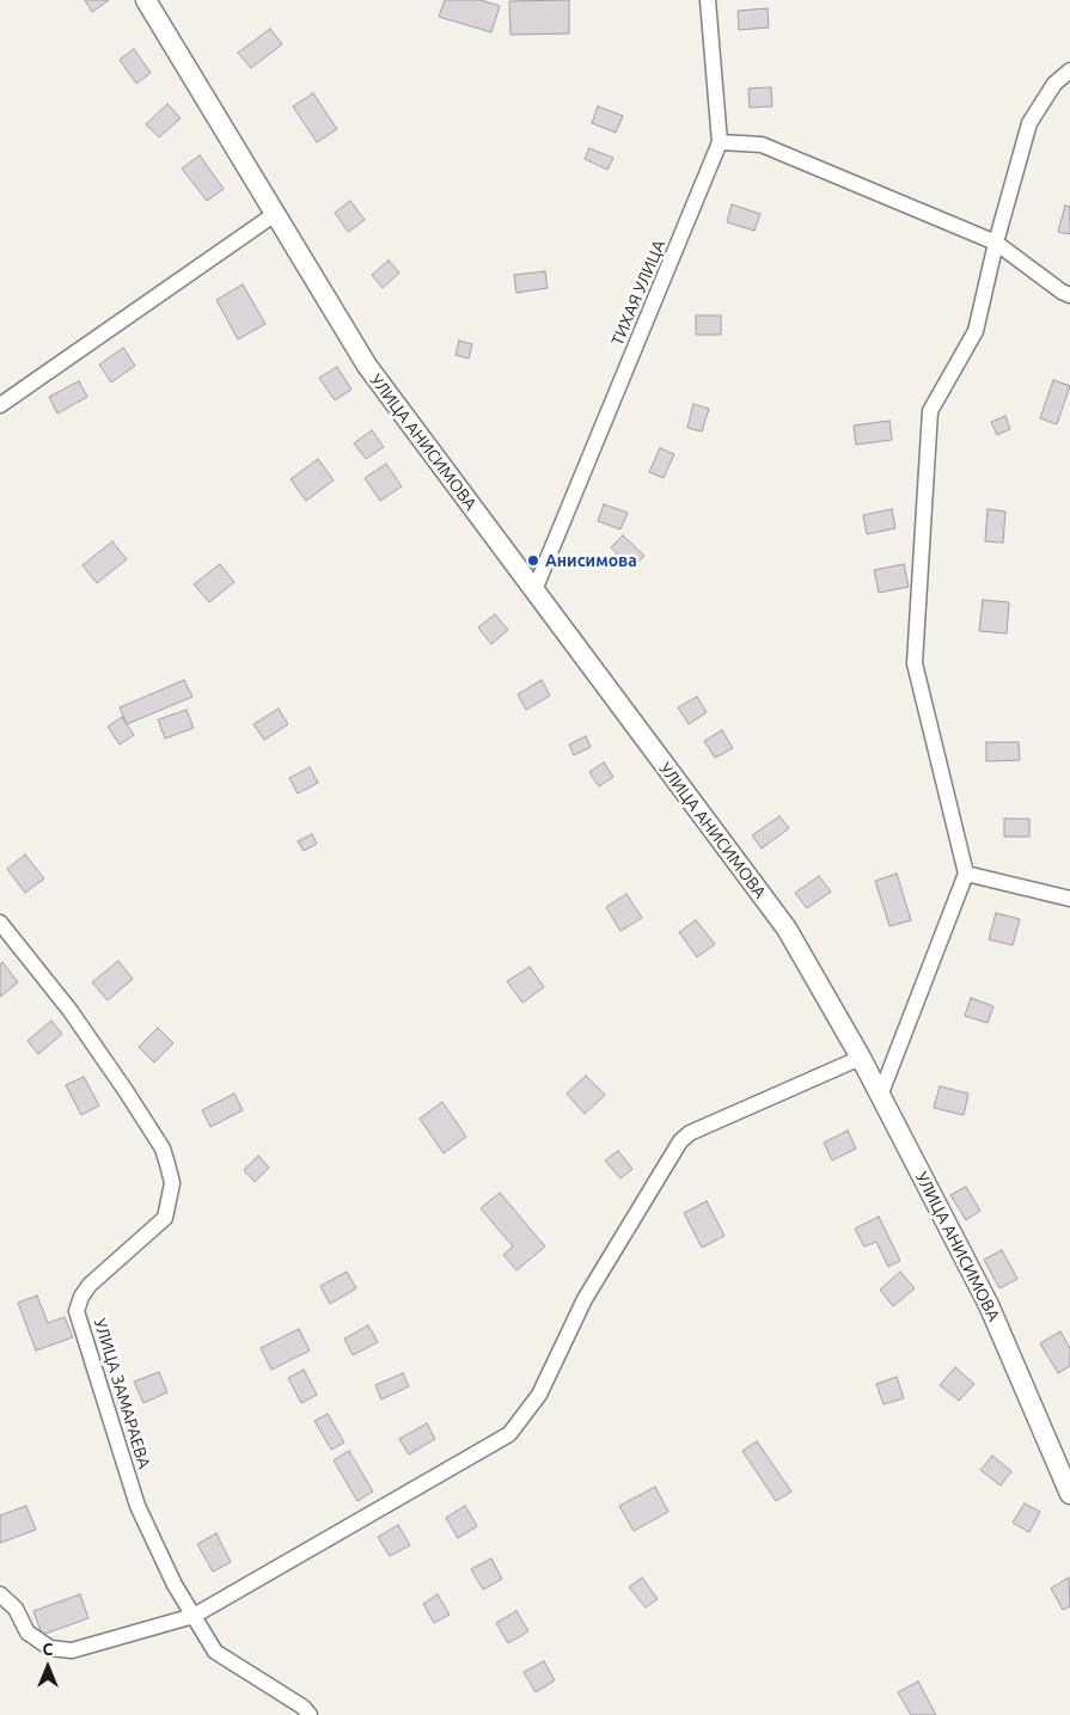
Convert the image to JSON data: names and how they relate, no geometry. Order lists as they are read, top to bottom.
{
  "streets": {
    "street": ["ТИХАЯ УЛИЦА", "УЛИЦА АНИСИМОВА", "УЛИЦА ЗАМАРАЕВА"]
  },
  "crossings": [
    ["ТИХАЯ УЛИЦА", "УЛИЦА АНИСИМОВА"]
  ],
  "places": ["Анисимова"],
  "north": "top"
}
